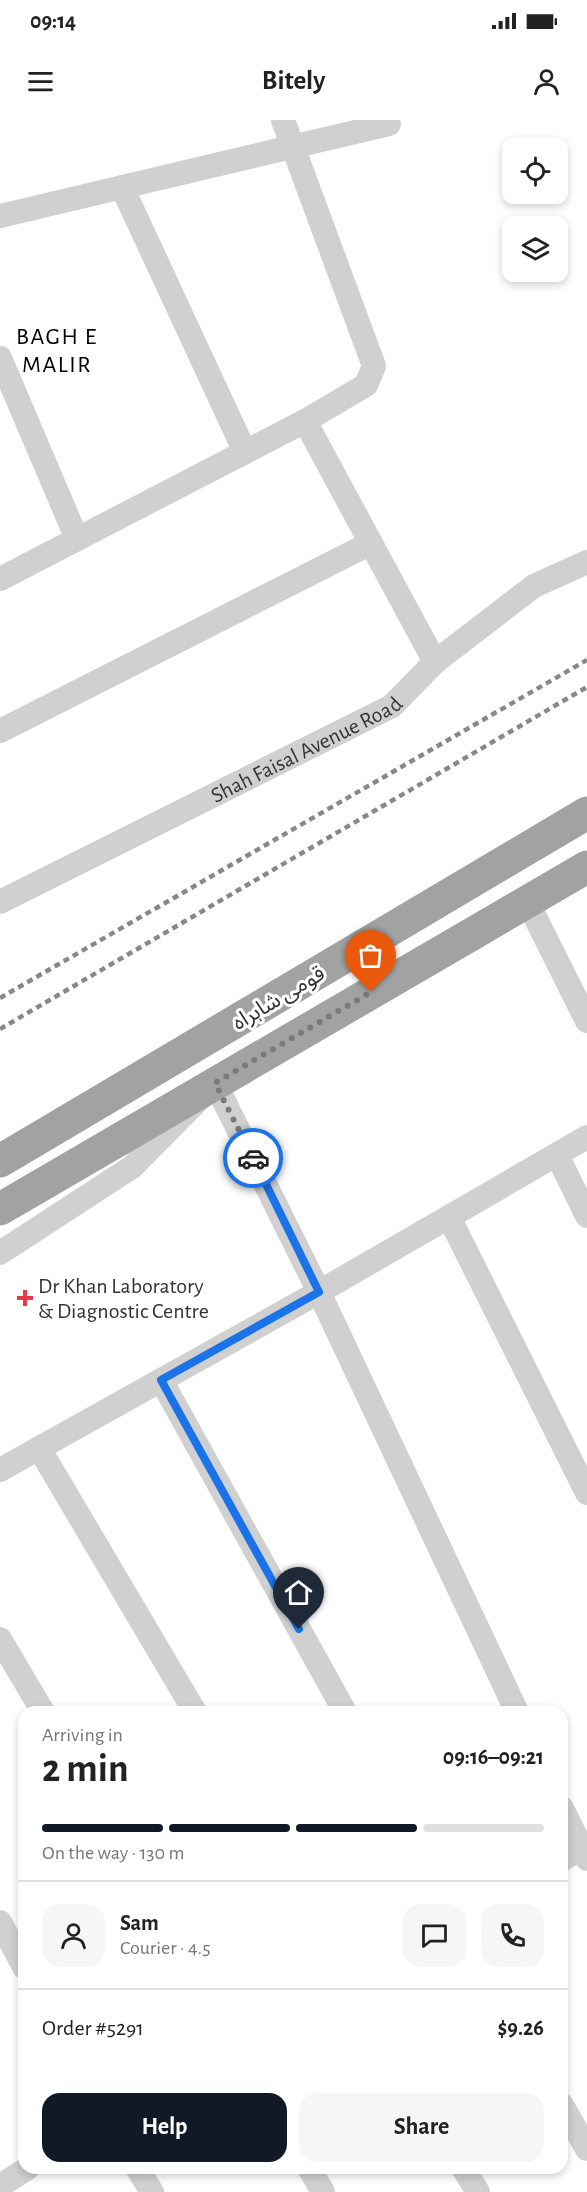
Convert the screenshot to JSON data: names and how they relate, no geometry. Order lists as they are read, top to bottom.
{
  "streets": {
    "highway": ["قومی شاہراہ"],
    "street": ["Shah Faisal Avenue Road"]
  },
  "districts": ["BAGH E MALIR"],
  "places": {
    "health": ["Dr Khan Laboratory & Diagnostic Centre"]
  },
  "page": {
    "status": "09:14",
    "header": "Bitely",
    "heading": ["2 min", "Arriving in", "09:16–09:21"],
    "panel": [
      "Sam",
      "Courier · 4.5",
      "Order #5291",
      "$9.26"
    ],
    "bar": "On the way · 130 m",
    "buttons": ["Help", "Share"]
  }
}
